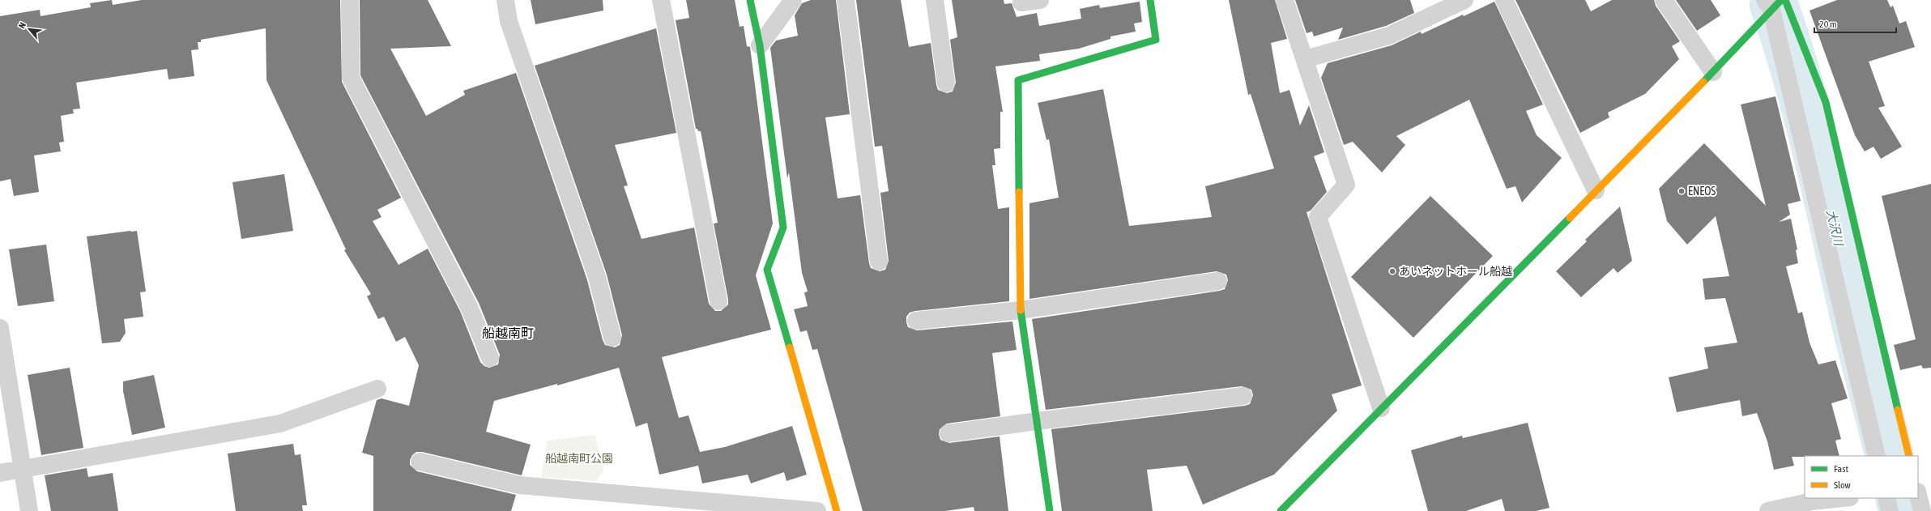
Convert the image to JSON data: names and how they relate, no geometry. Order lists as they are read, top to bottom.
{
  "districts": ["船越南町"],
  "water": ["大沢川"],
  "parks": ["船越南町公園"],
  "places": ["ENEOS", "あいネットホール船越"],
  "legend": ["Fast", "Slow"],
  "scale_bar": "20 m",
  "north": "top left"
}
